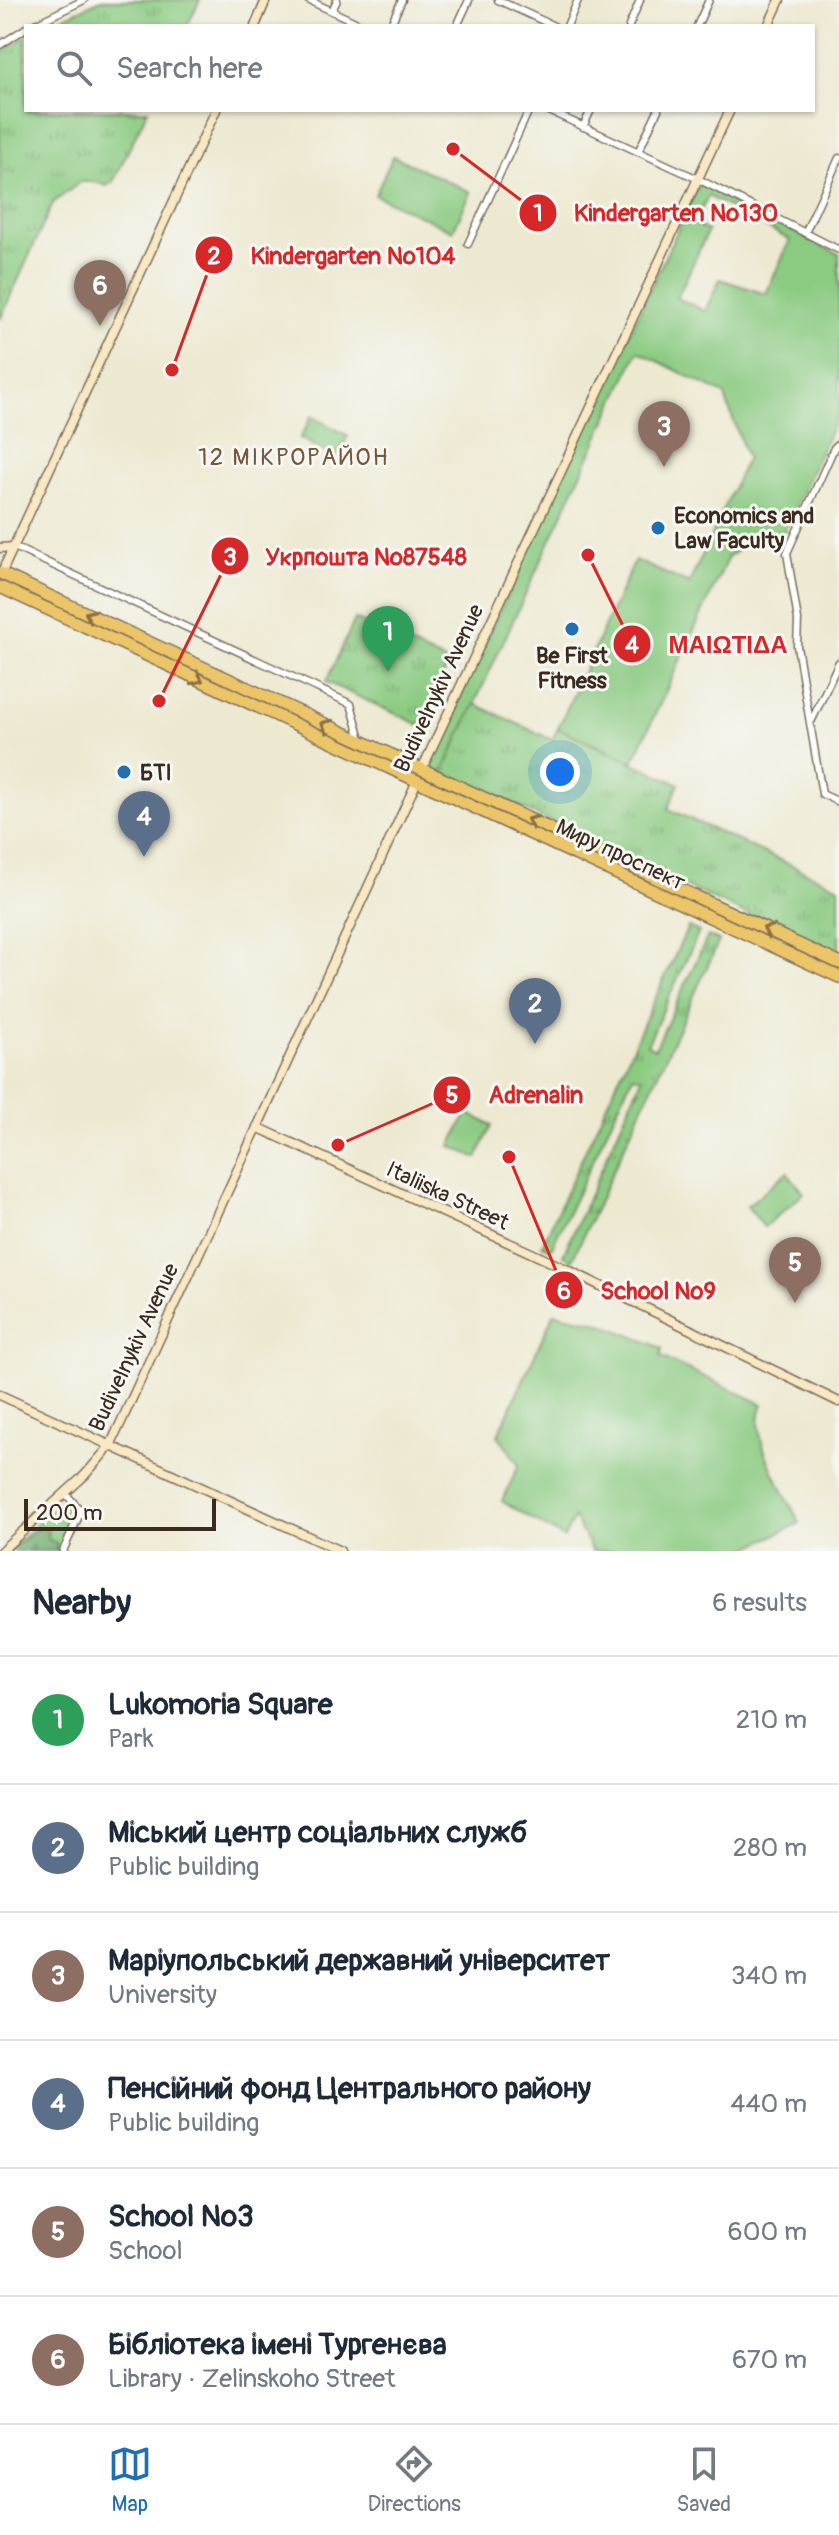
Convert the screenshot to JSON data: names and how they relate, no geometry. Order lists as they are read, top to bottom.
{
  "streets": {
    "highway": ["Budivelnykiv Avenue", "Миру проспект"],
    "main road": ["Italiiska Street"]
  },
  "crossings": [
    ["Budivelnykiv Avenue", "Миру проспект"],
    ["Budivelnykiv Avenue", "Italiiska Street"]
  ],
  "districts": ["12 МІКРОРАЙОН"],
  "places": [
    "Kindergarten №130",
    "Kindergarten №104",
    "Economics and Law Faculty",
    "ΜΑΙΩΤΙΔΑ",
    "Be First Fitness",
    "Укрпошта №87548",
    "БТІ",
    "Adrenalin",
    "School №9"
  ],
  "scale_bar": "200 m",
  "page": {
    "search": "Search here",
    "pins": [
      "6",
      "3",
      "1",
      "4",
      "2",
      "5"
    ],
    "scale": "200 m",
    "heading": ["Nearby", "6 results"],
    "list": [
      {
        "mark": "1",
        "name": "Lukomoria Square",
        "note": "Park",
        "value": "210 m"
      },
      {
        "mark": "2",
        "name": "Міський центр соціальних служб",
        "note": "Public building",
        "value": "280 m"
      },
      {
        "mark": "3",
        "name": "Маріупольський державний університет",
        "note": "University",
        "value": "340 m"
      },
      {
        "mark": "4",
        "name": "Пенсійний фонд Центрального району",
        "note": "Public building",
        "value": "440 m"
      },
      {
        "mark": "5",
        "name": "School №3",
        "note": "School",
        "value": "600 m"
      },
      {
        "mark": "6",
        "name": "Бібліотека імені Тургенєва",
        "note": "Library · Zelinskoho Street",
        "value": "670 m"
      }
    ],
    "nav": ["Map", "Directions", "Saved"]
  }
}
